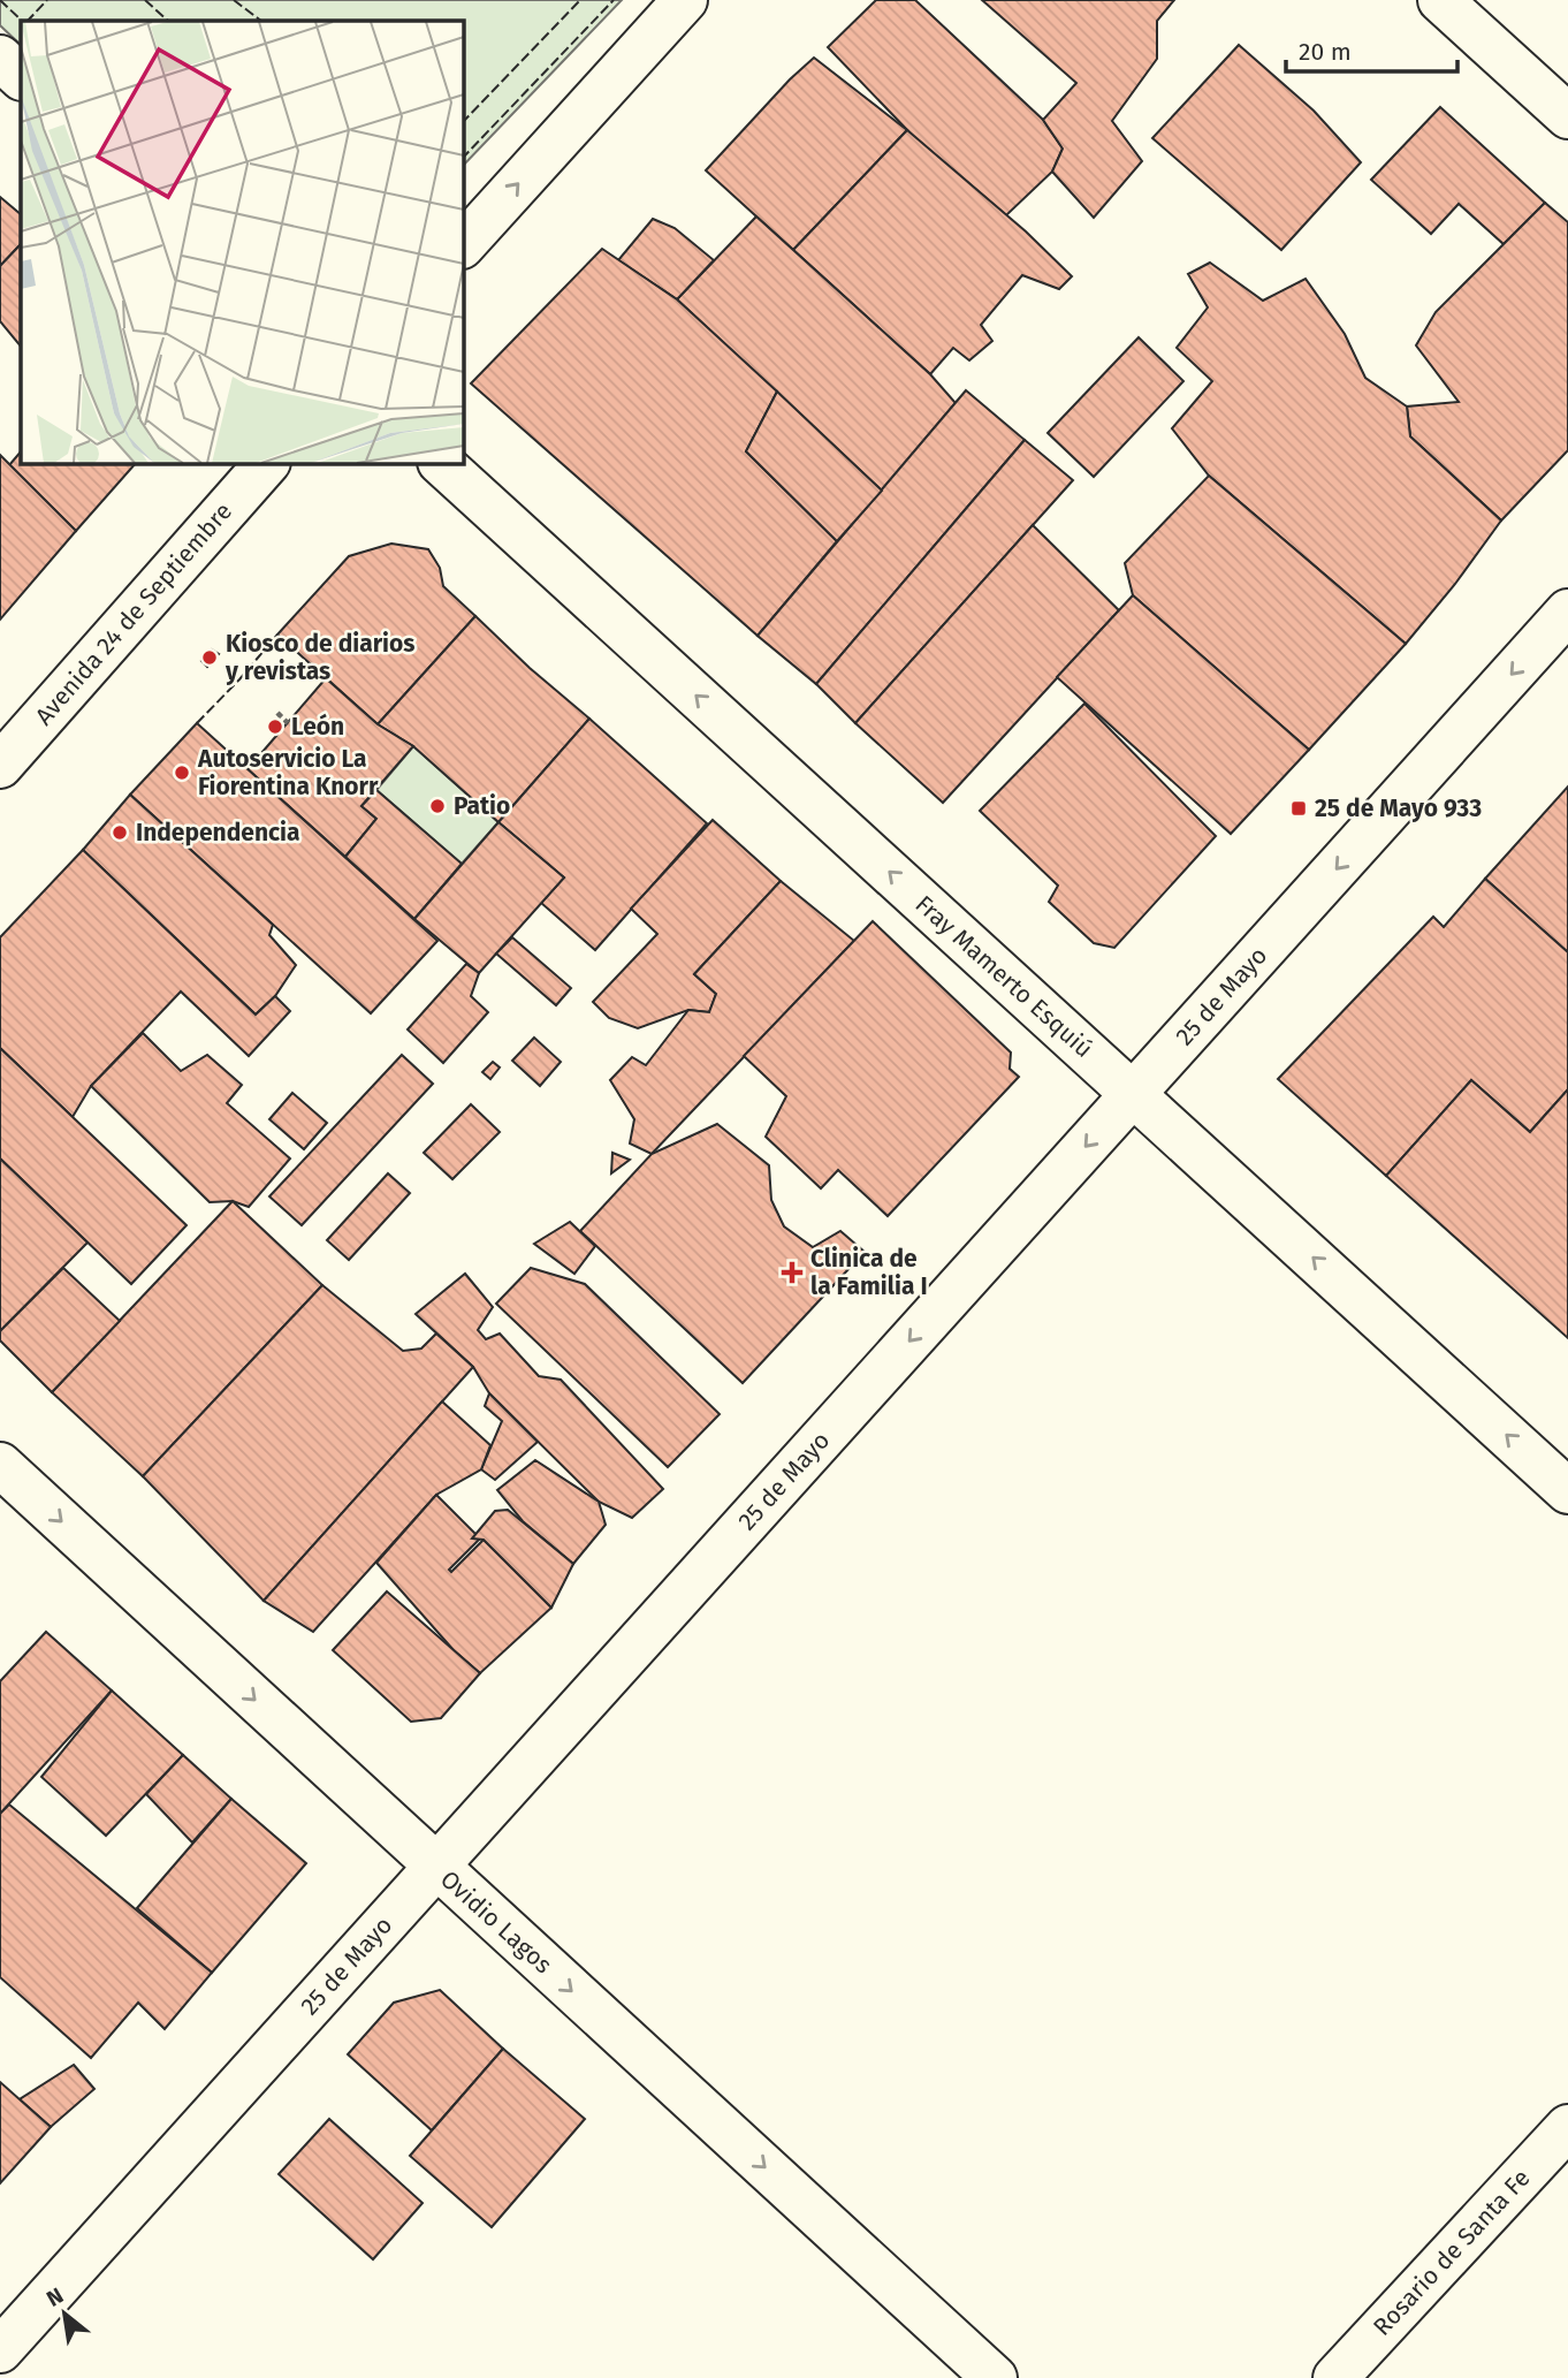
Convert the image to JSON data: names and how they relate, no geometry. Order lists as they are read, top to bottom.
{
  "streets": {
    "street": [
      "Avenida 24 de Septiembre",
      "Fray Mamerto Esquiú",
      "25 de Mayo",
      "Ovidio Lagos",
      "Rosario de Santa Fe"
    ]
  },
  "crossings": [
    ["Fray Mamerto Esquiú", "25 de Mayo"],
    ["25 de Mayo", "Ovidio Lagos"]
  ],
  "one_way": ["Fray Mamerto Esquiú", "25 de Mayo", "Ovidio Lagos"],
  "places": {
    "other": [
      "Kiosco de diarios y revistas",
      "León",
      "Autoservicio La Fiorentina Knorr",
      "Patio",
      "Independencia"
    ],
    "transit": ["25 de Mayo 933"],
    "health": ["Clinica de la Familia I"]
  },
  "scale_bar": "20 m",
  "north": "top left"
}
